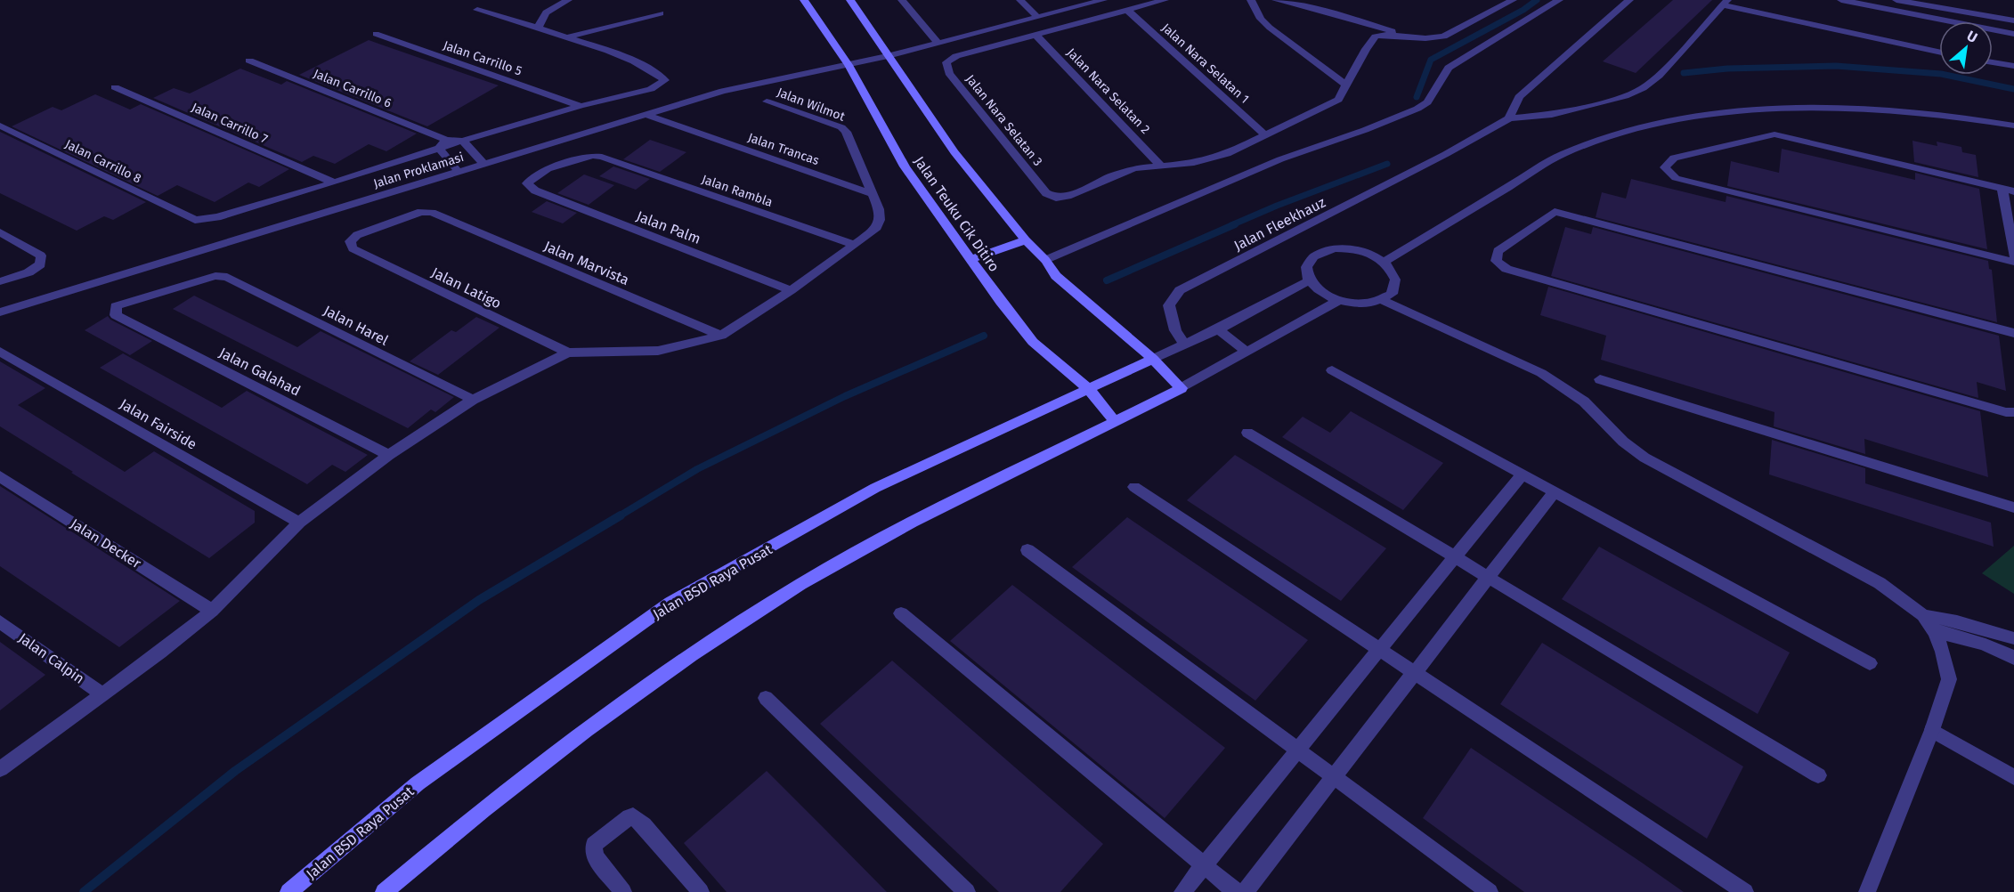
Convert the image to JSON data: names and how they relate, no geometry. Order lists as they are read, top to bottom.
{
  "streets": {
    "main road": ["Jalan Teuku Cik Ditiro", "Jalan BSD Raya Pusat"],
    "street": [
      "Jalan Carrillo 5",
      "Jalan Nara Selatan 1",
      "Jalan Carrillo 6",
      "Jalan Nara Selatan 2",
      "Jalan Wilmot",
      "Jalan Nara Selatan 3",
      "Jalan Carrillo 7",
      "Jalan Trancas",
      "Jalan Carrillo 8",
      "Jalan Proklamasi",
      "Jalan Rambla",
      "Jalan Fleekhauz",
      "Jalan Palm",
      "Jalan Marvista",
      "Jalan Latigo",
      "Jalan Harel",
      "Jalan Galahad",
      "Jalan Fairside",
      "Jalan Decker",
      "Jalan Calpin"
    ]
  },
  "crossings": [
    ["Jalan Nara Selatan 2", "Jalan Nara Selatan 3"],
    ["Jalan Wilmot", "Jalan Trancas"],
    ["Jalan Carrillo 7", "Jalan Carrillo 8"],
    ["Jalan Trancas", "Jalan Proklamasi"],
    ["Jalan Proklamasi", "Jalan Teuku Cik Ditiro"],
    ["Jalan Rambla", "Jalan Palm"],
    ["Jalan Teuku Cik Ditiro", "Jalan BSD Raya Pusat"],
    ["Jalan Marvista", "Jalan Latigo"],
    ["Jalan Harel", "Jalan Galahad"]
  ],
  "north": "top right"
}
